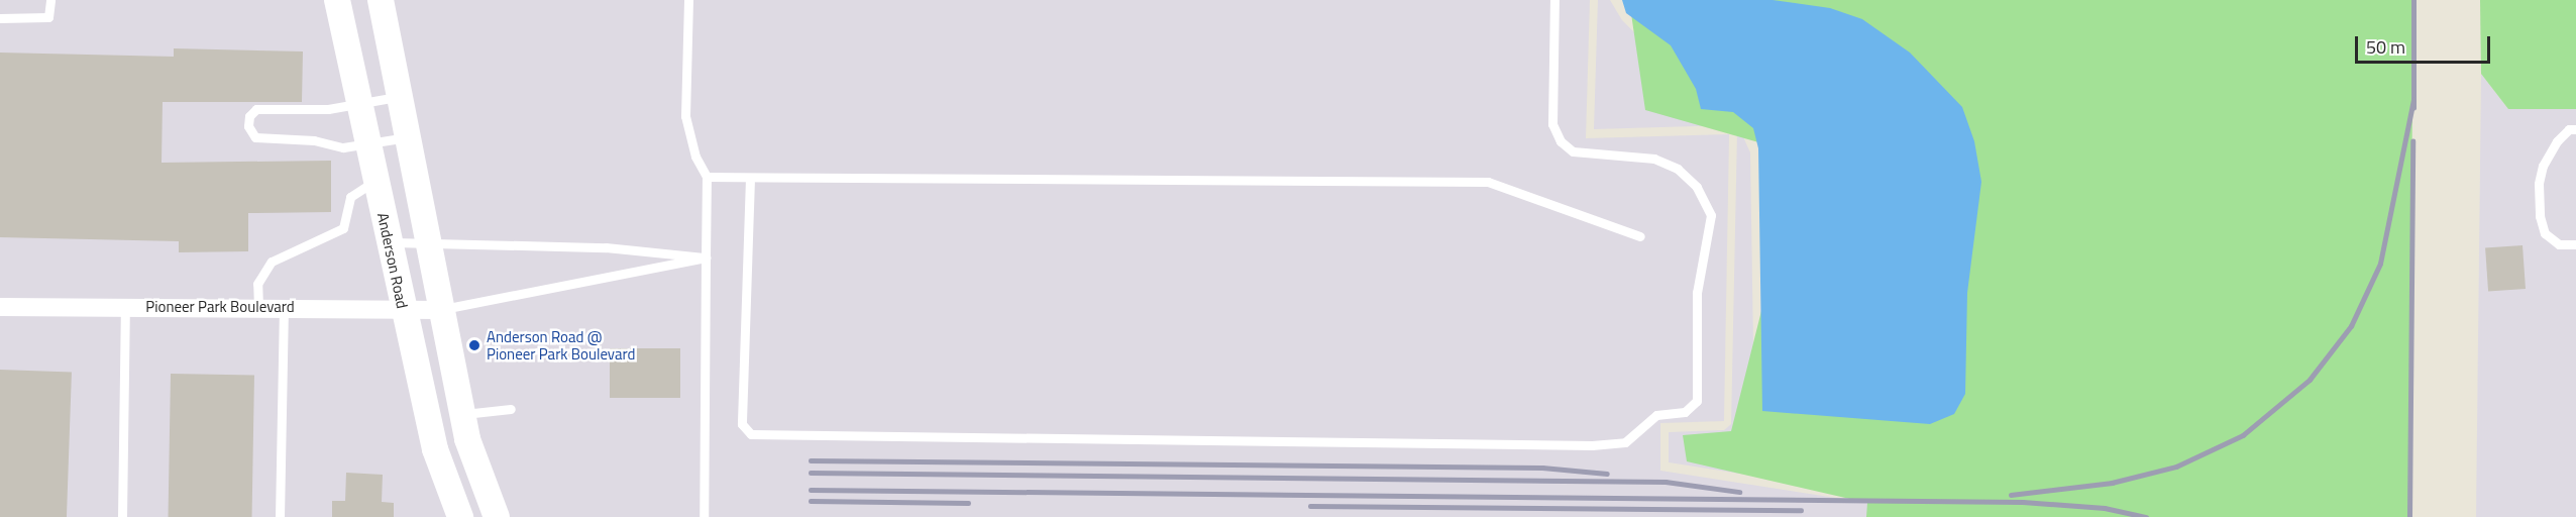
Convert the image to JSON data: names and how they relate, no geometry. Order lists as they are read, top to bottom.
{
  "streets": {
    "main road": ["Anderson Road"],
    "street": ["Pioneer Park Boulevard"]
  },
  "crossings": [
    ["Anderson Road", "Pioneer Park Boulevard"]
  ],
  "places": ["Anderson Road @ Pioneer Park Boulevard"],
  "scale_bar": "50 m"
}
